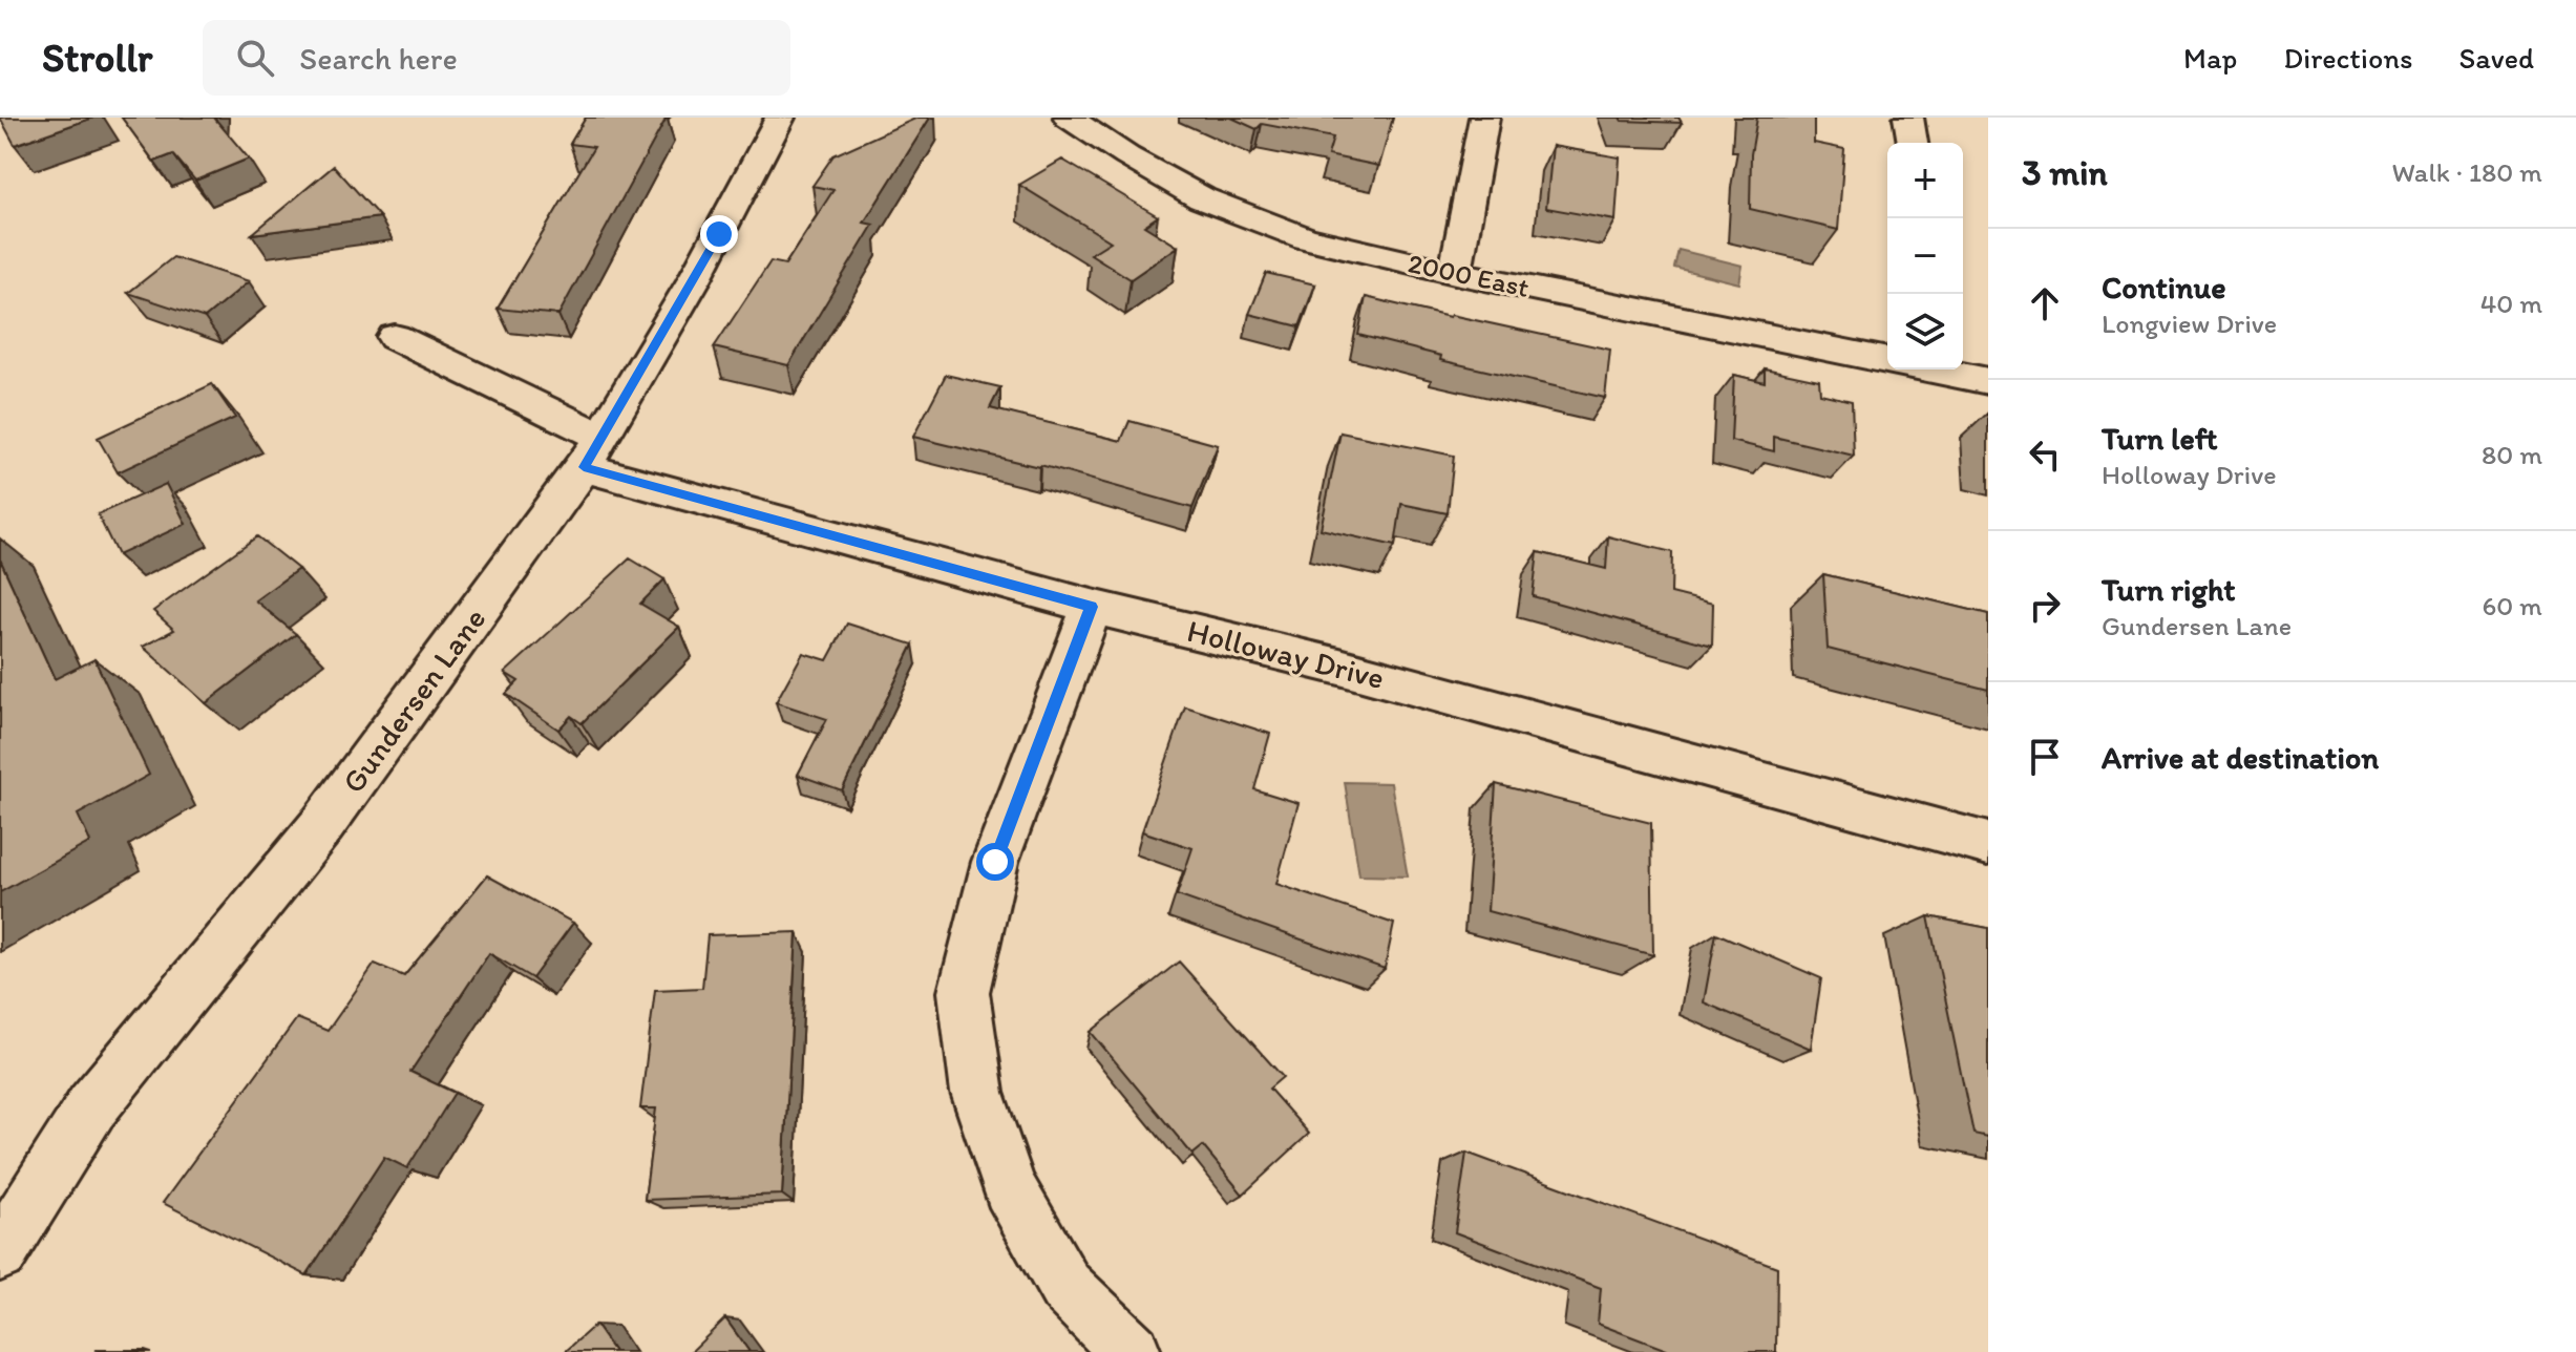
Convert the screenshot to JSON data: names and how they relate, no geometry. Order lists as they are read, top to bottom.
{
  "streets": {
    "street": ["2000 East", "Holloway Drive", "Gundersen Lane"]
  },
  "crossings": [
    ["Holloway Drive", "Gundersen Lane"]
  ],
  "page": {
    "header": "Strollr",
    "search": "Search here",
    "nav": ["Map", "Directions", "Saved"],
    "heading": ["3 min", "Walk · 180 m"],
    "map_buttons": ["+", "−"],
    "list": [
      ["Continue", "Longview Drive", "40 m"],
      ["Turn left", "Holloway Drive", "80 m"],
      ["Turn right", "Gundersen Lane", "60 m"],
      "Arrive at destination"
    ]
  }
}
